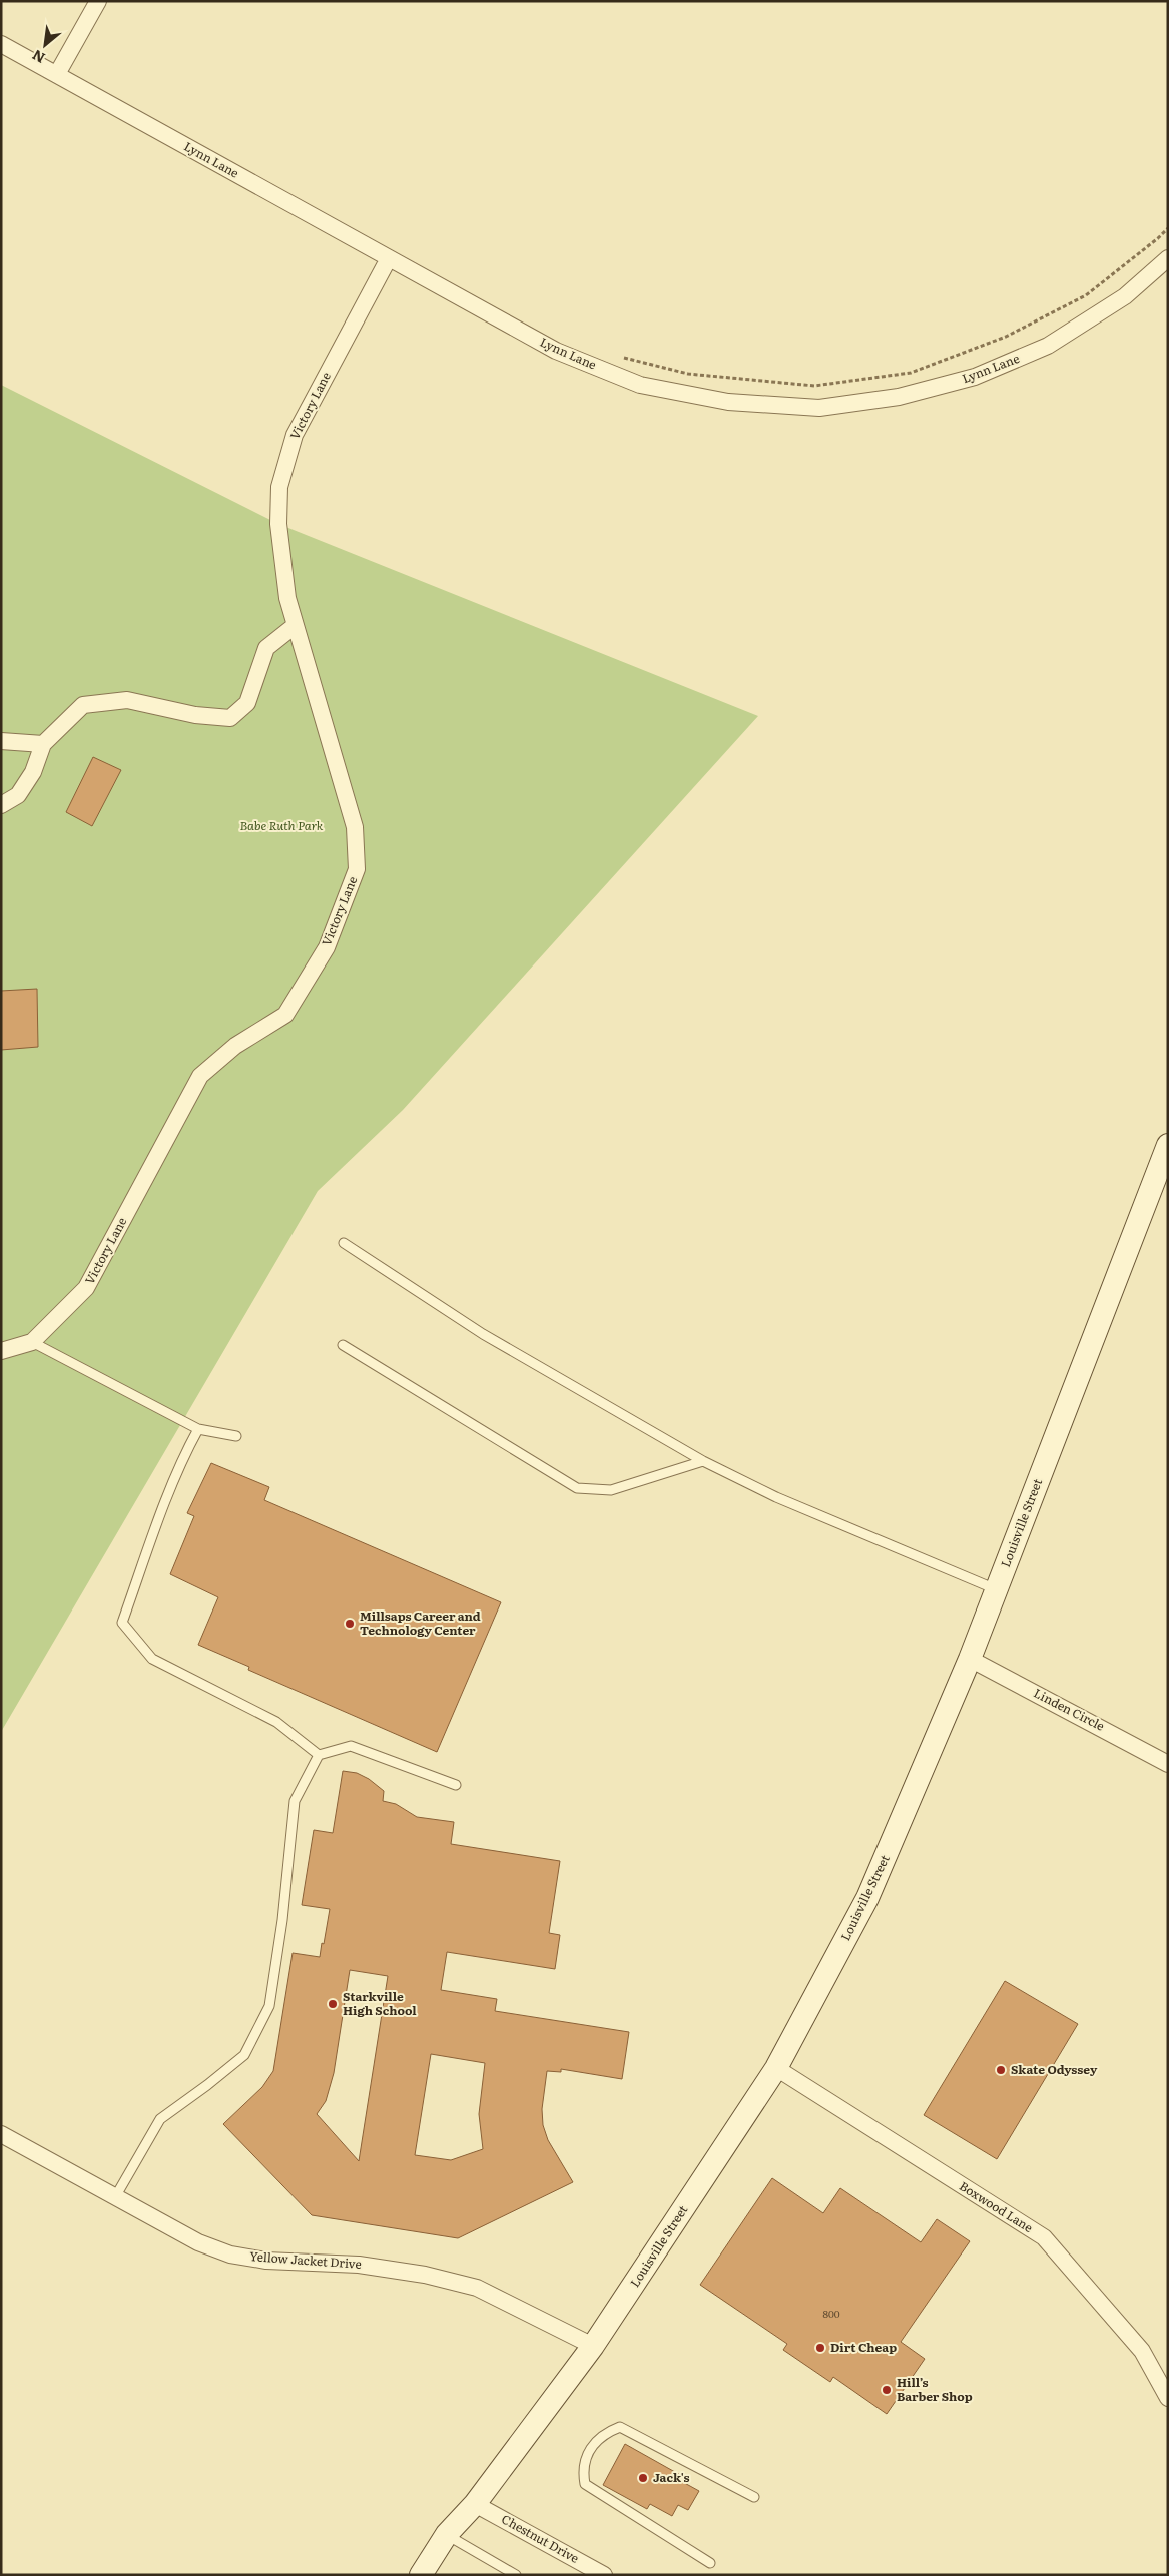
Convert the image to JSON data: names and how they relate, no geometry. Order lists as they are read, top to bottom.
{
  "streets": {
    "main road": ["Louisville Street"],
    "street": [
      "Lynn Lane",
      "Victory Lane",
      "Linden Circle",
      "Boxwood Lane",
      "Yellow Jacket Drive",
      "Chestnut Drive"
    ]
  },
  "crossings": [
    ["Lynn Lane", "Victory Lane"],
    ["Louisville Street", "Linden Circle"],
    ["Louisville Street", "Boxwood Lane"],
    ["Louisville Street", "Yellow Jacket Drive"],
    ["Louisville Street", "Chestnut Drive"]
  ],
  "parks": ["Babe Ruth Park"],
  "places": [
    "Millsaps Career and Technology Center",
    "Starkville High School",
    "Skate Odyssey",
    "Dirt Cheap",
    "Hill’s Barber Shop",
    "Jack's"
  ],
  "house_numbers": ["800"],
  "north": "bottom left"
}
